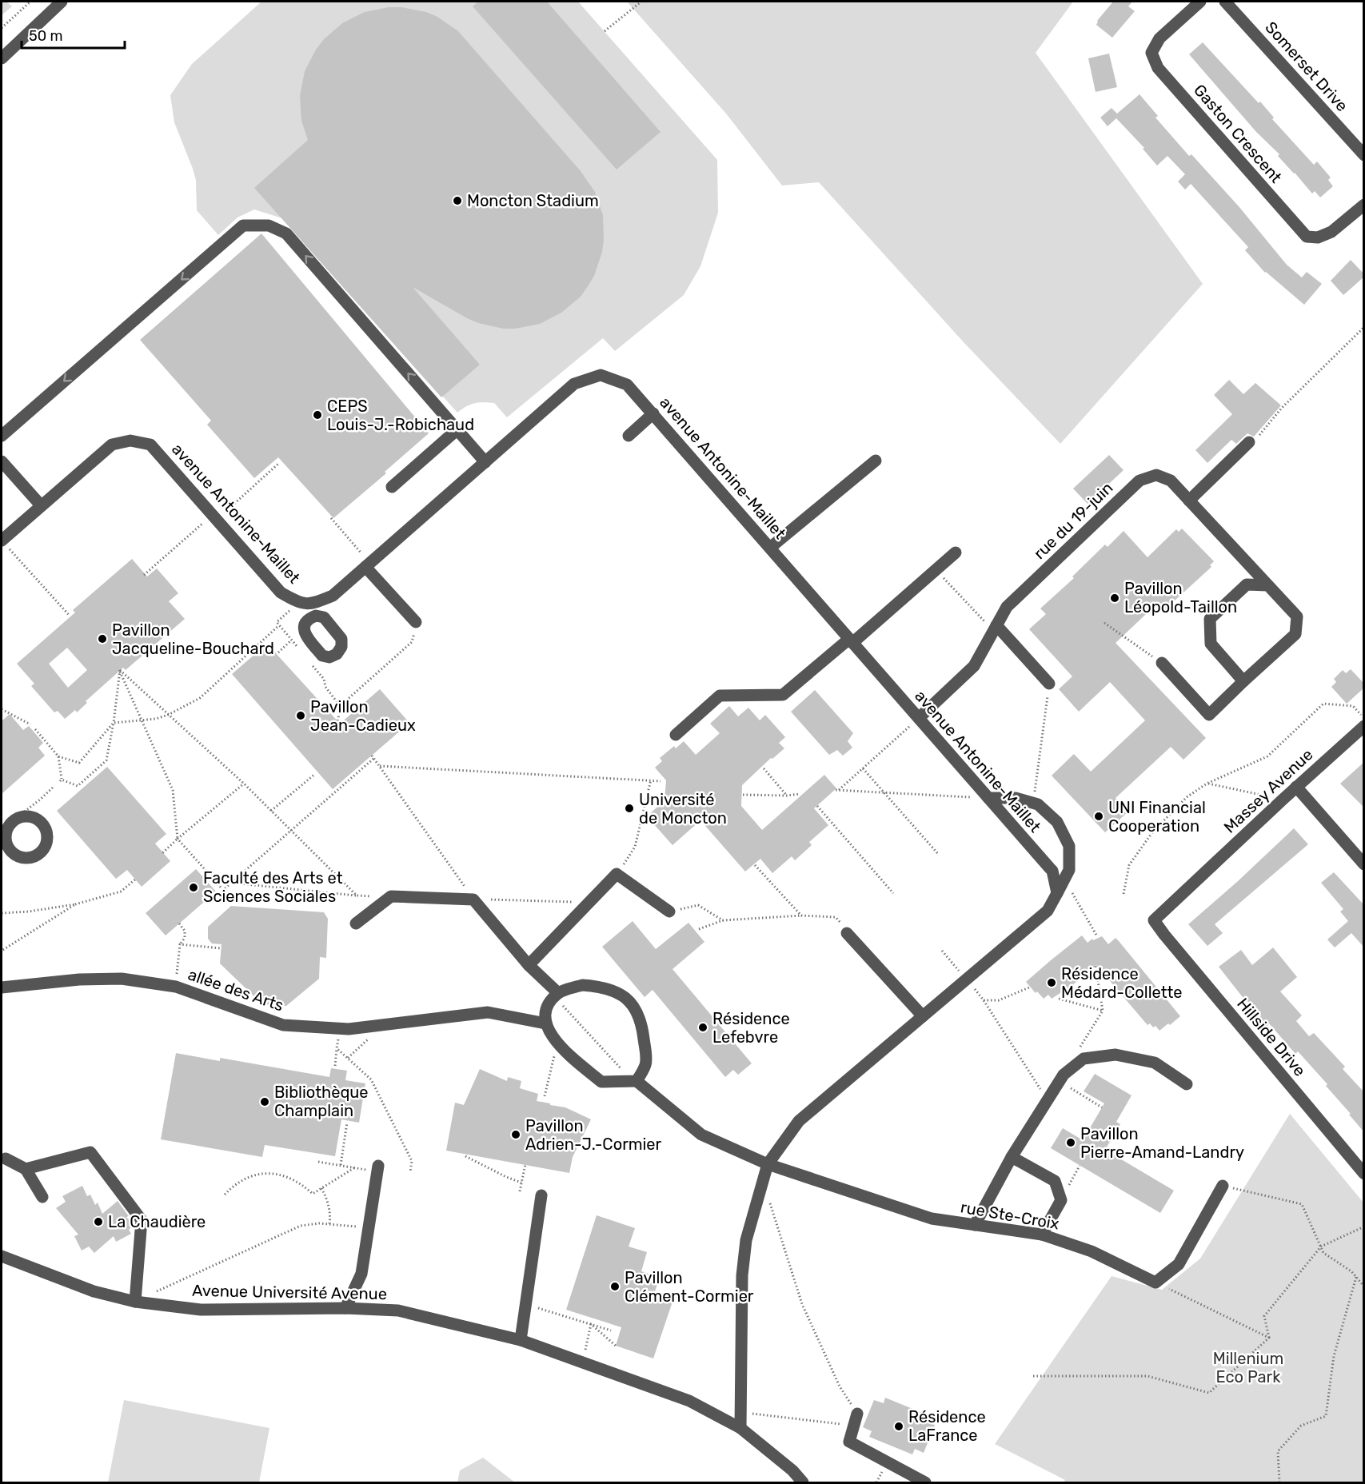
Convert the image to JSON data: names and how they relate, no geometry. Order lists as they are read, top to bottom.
{
  "streets": {
    "street": [
      "Somerset Drive",
      "Gaston Crescent",
      "avenue Antonine-Maillet",
      "rue du 19-juin",
      "Massey Avenue",
      "allée des Arts",
      "Hillside Drive",
      "rue Ste-Croix",
      "Avenue Université Avenue"
    ]
  },
  "crossings": [
    ["avenue Antonine-Maillet", "rue du 19-juin"],
    ["Massey Avenue", "Hillside Drive"]
  ],
  "parks": ["Millenium Eco Park"],
  "places": [
    "Moncton Stadium",
    "CEPS Louis-J.-Robichaud",
    "Pavillon Léopold-Taillon",
    "Pavillon Jacqueline-Bouchard",
    "Pavillon Jean-Cadieux",
    "Université de Moncton",
    "UNI Financial Cooperation",
    "Faculté des Arts et Sciences Sociales",
    "Résidence Médard-Collette",
    "Résidence Lefebvre",
    "Bibliothèque Champlain",
    "Pavillon Adrien-J.-Cormier",
    "Pavillon Pierre-Amand-Landry",
    "La Chaudière",
    "Pavillon Clément-Cormier",
    "Résidence LaFrance"
  ],
  "scale_bar": "50 m"
}
